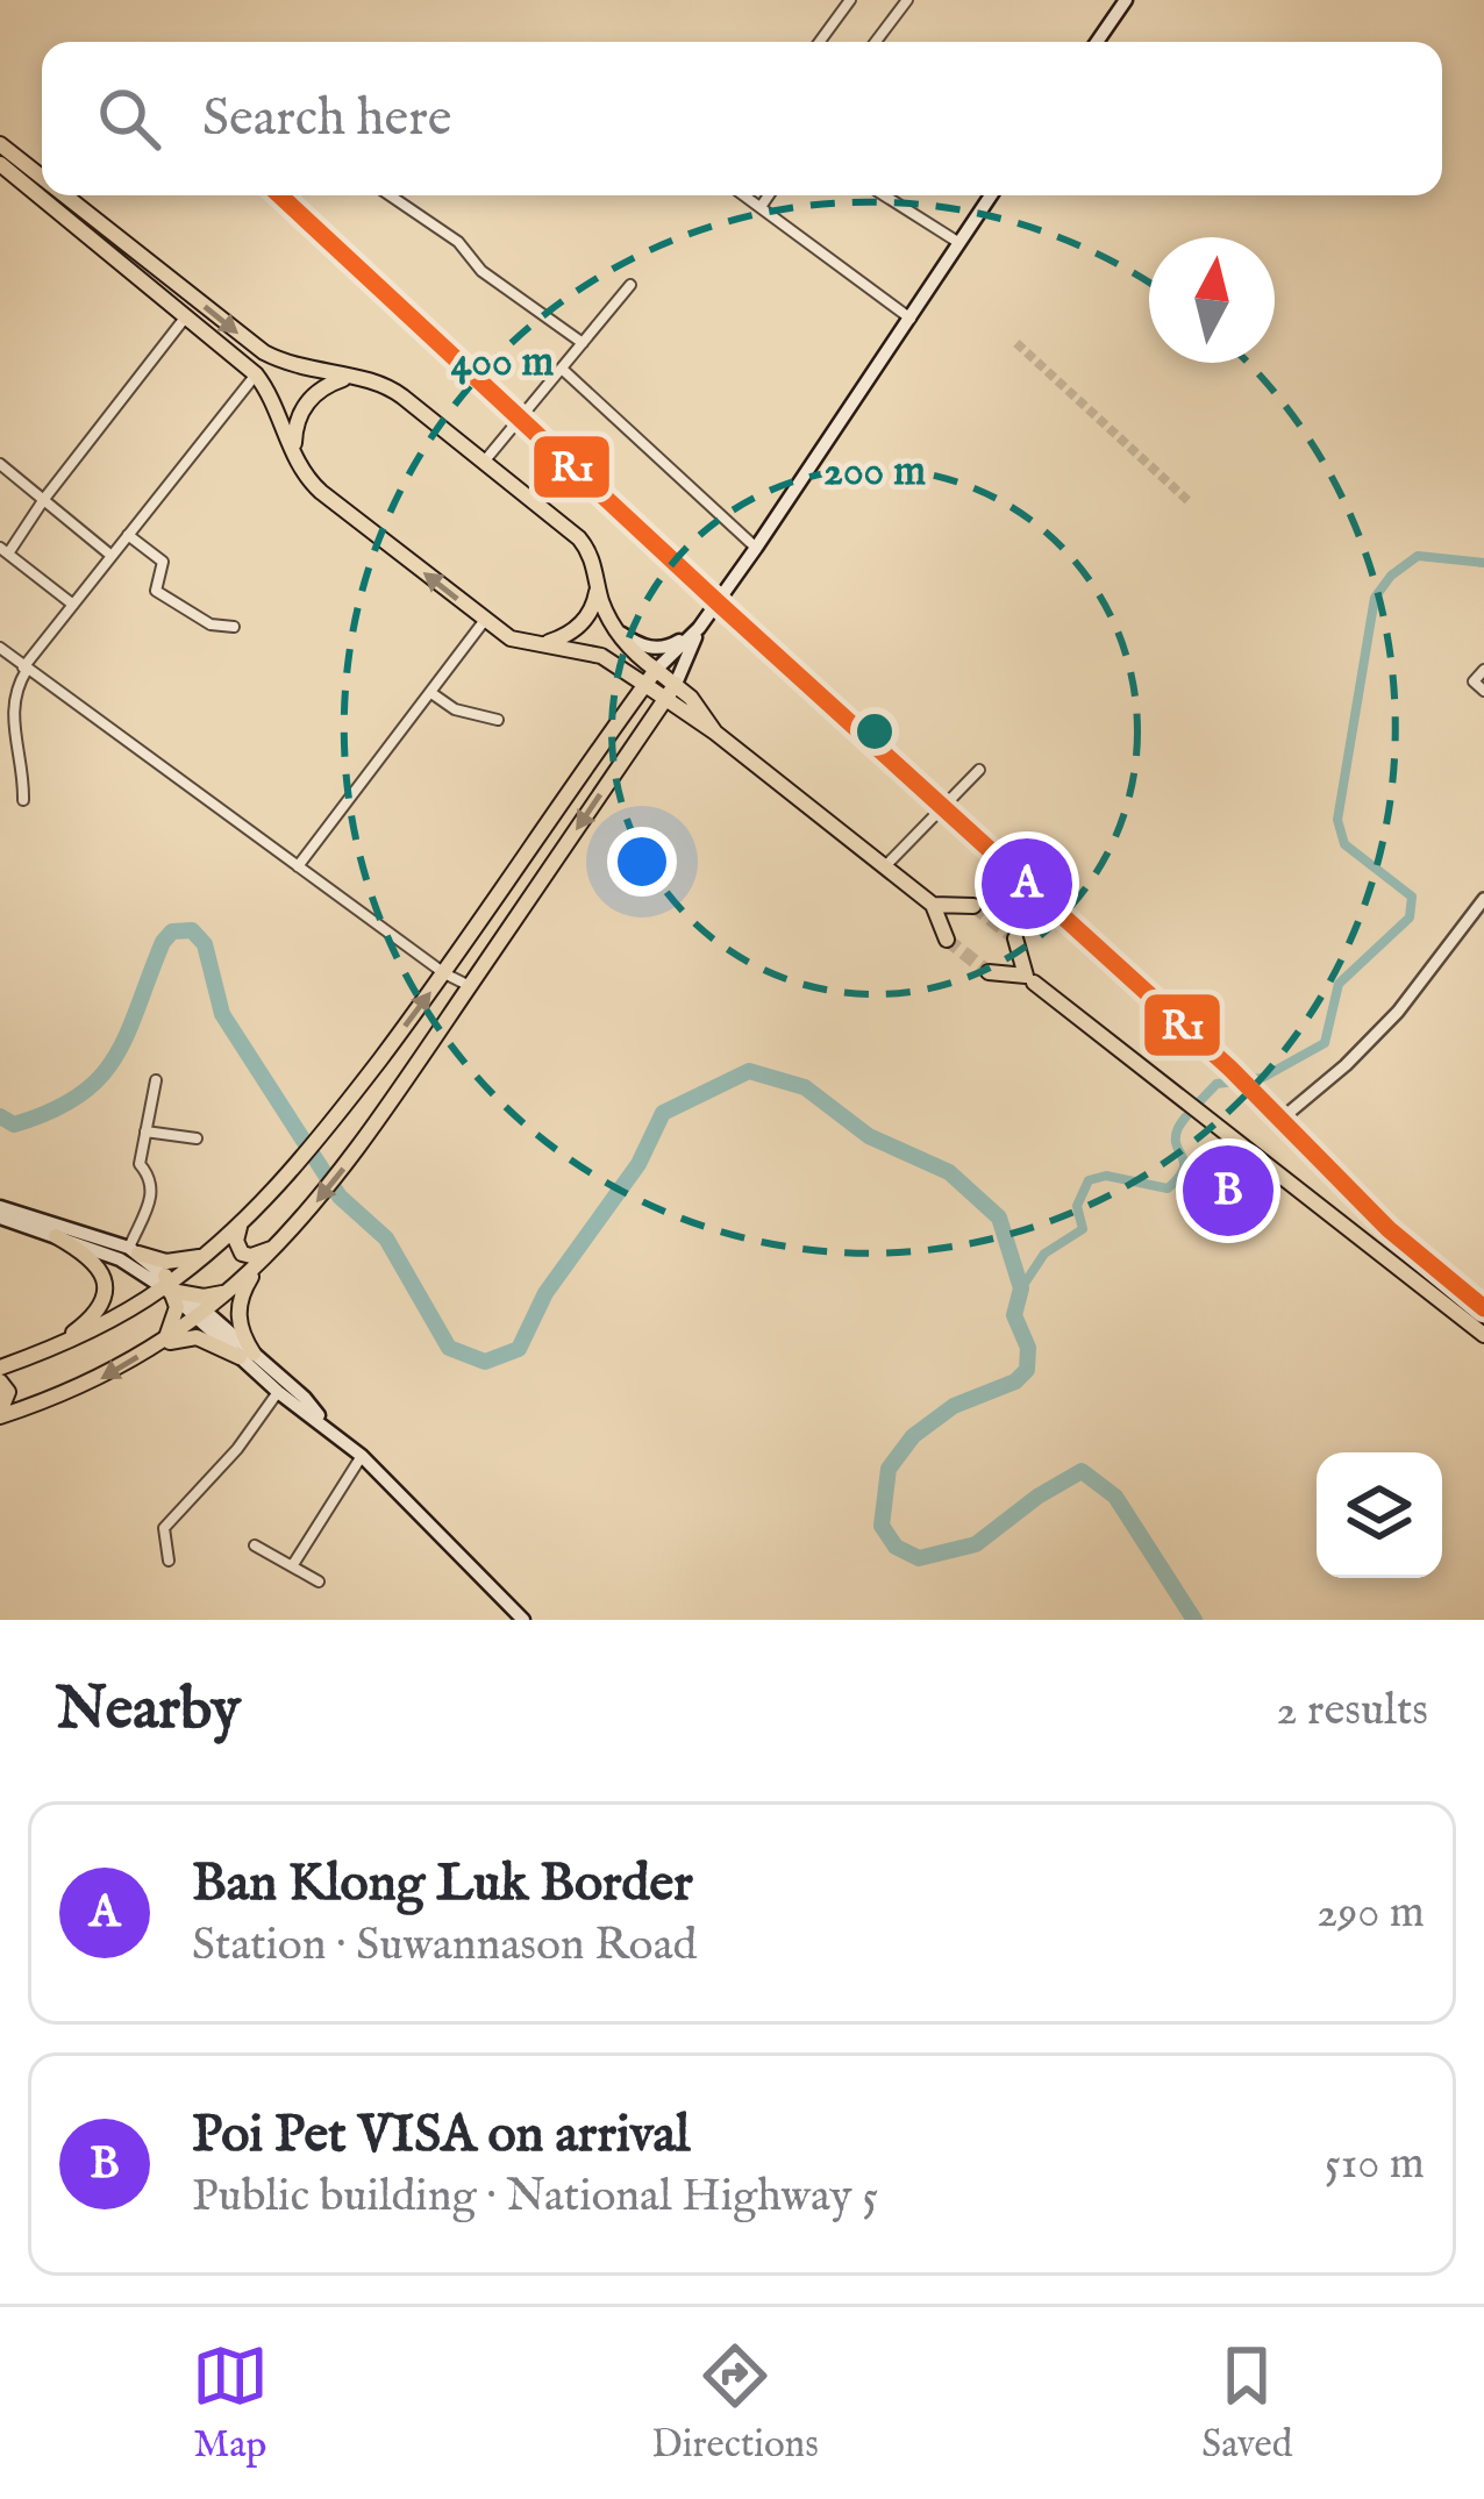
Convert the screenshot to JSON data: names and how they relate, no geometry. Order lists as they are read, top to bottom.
{
  "lines": ["transit line R1"],
  "north": "top",
  "page": {
    "search": "Search here",
    "pins": ["A", "B"],
    "heading": ["Nearby", "2 results"],
    "list": [
      {
        "mark": "A",
        "name": "Ban Klong Luk Border",
        "note": "Station · Suwannason Road",
        "value": "290 m"
      },
      {
        "mark": "B",
        "name": "Poi Pet VISA on arrival",
        "note": "Public building · National Highway 5",
        "value": "510 m"
      }
    ],
    "nav": ["Map", "Directions", "Saved"]
  },
  "rings": ["400 m", "200 m"]
}
